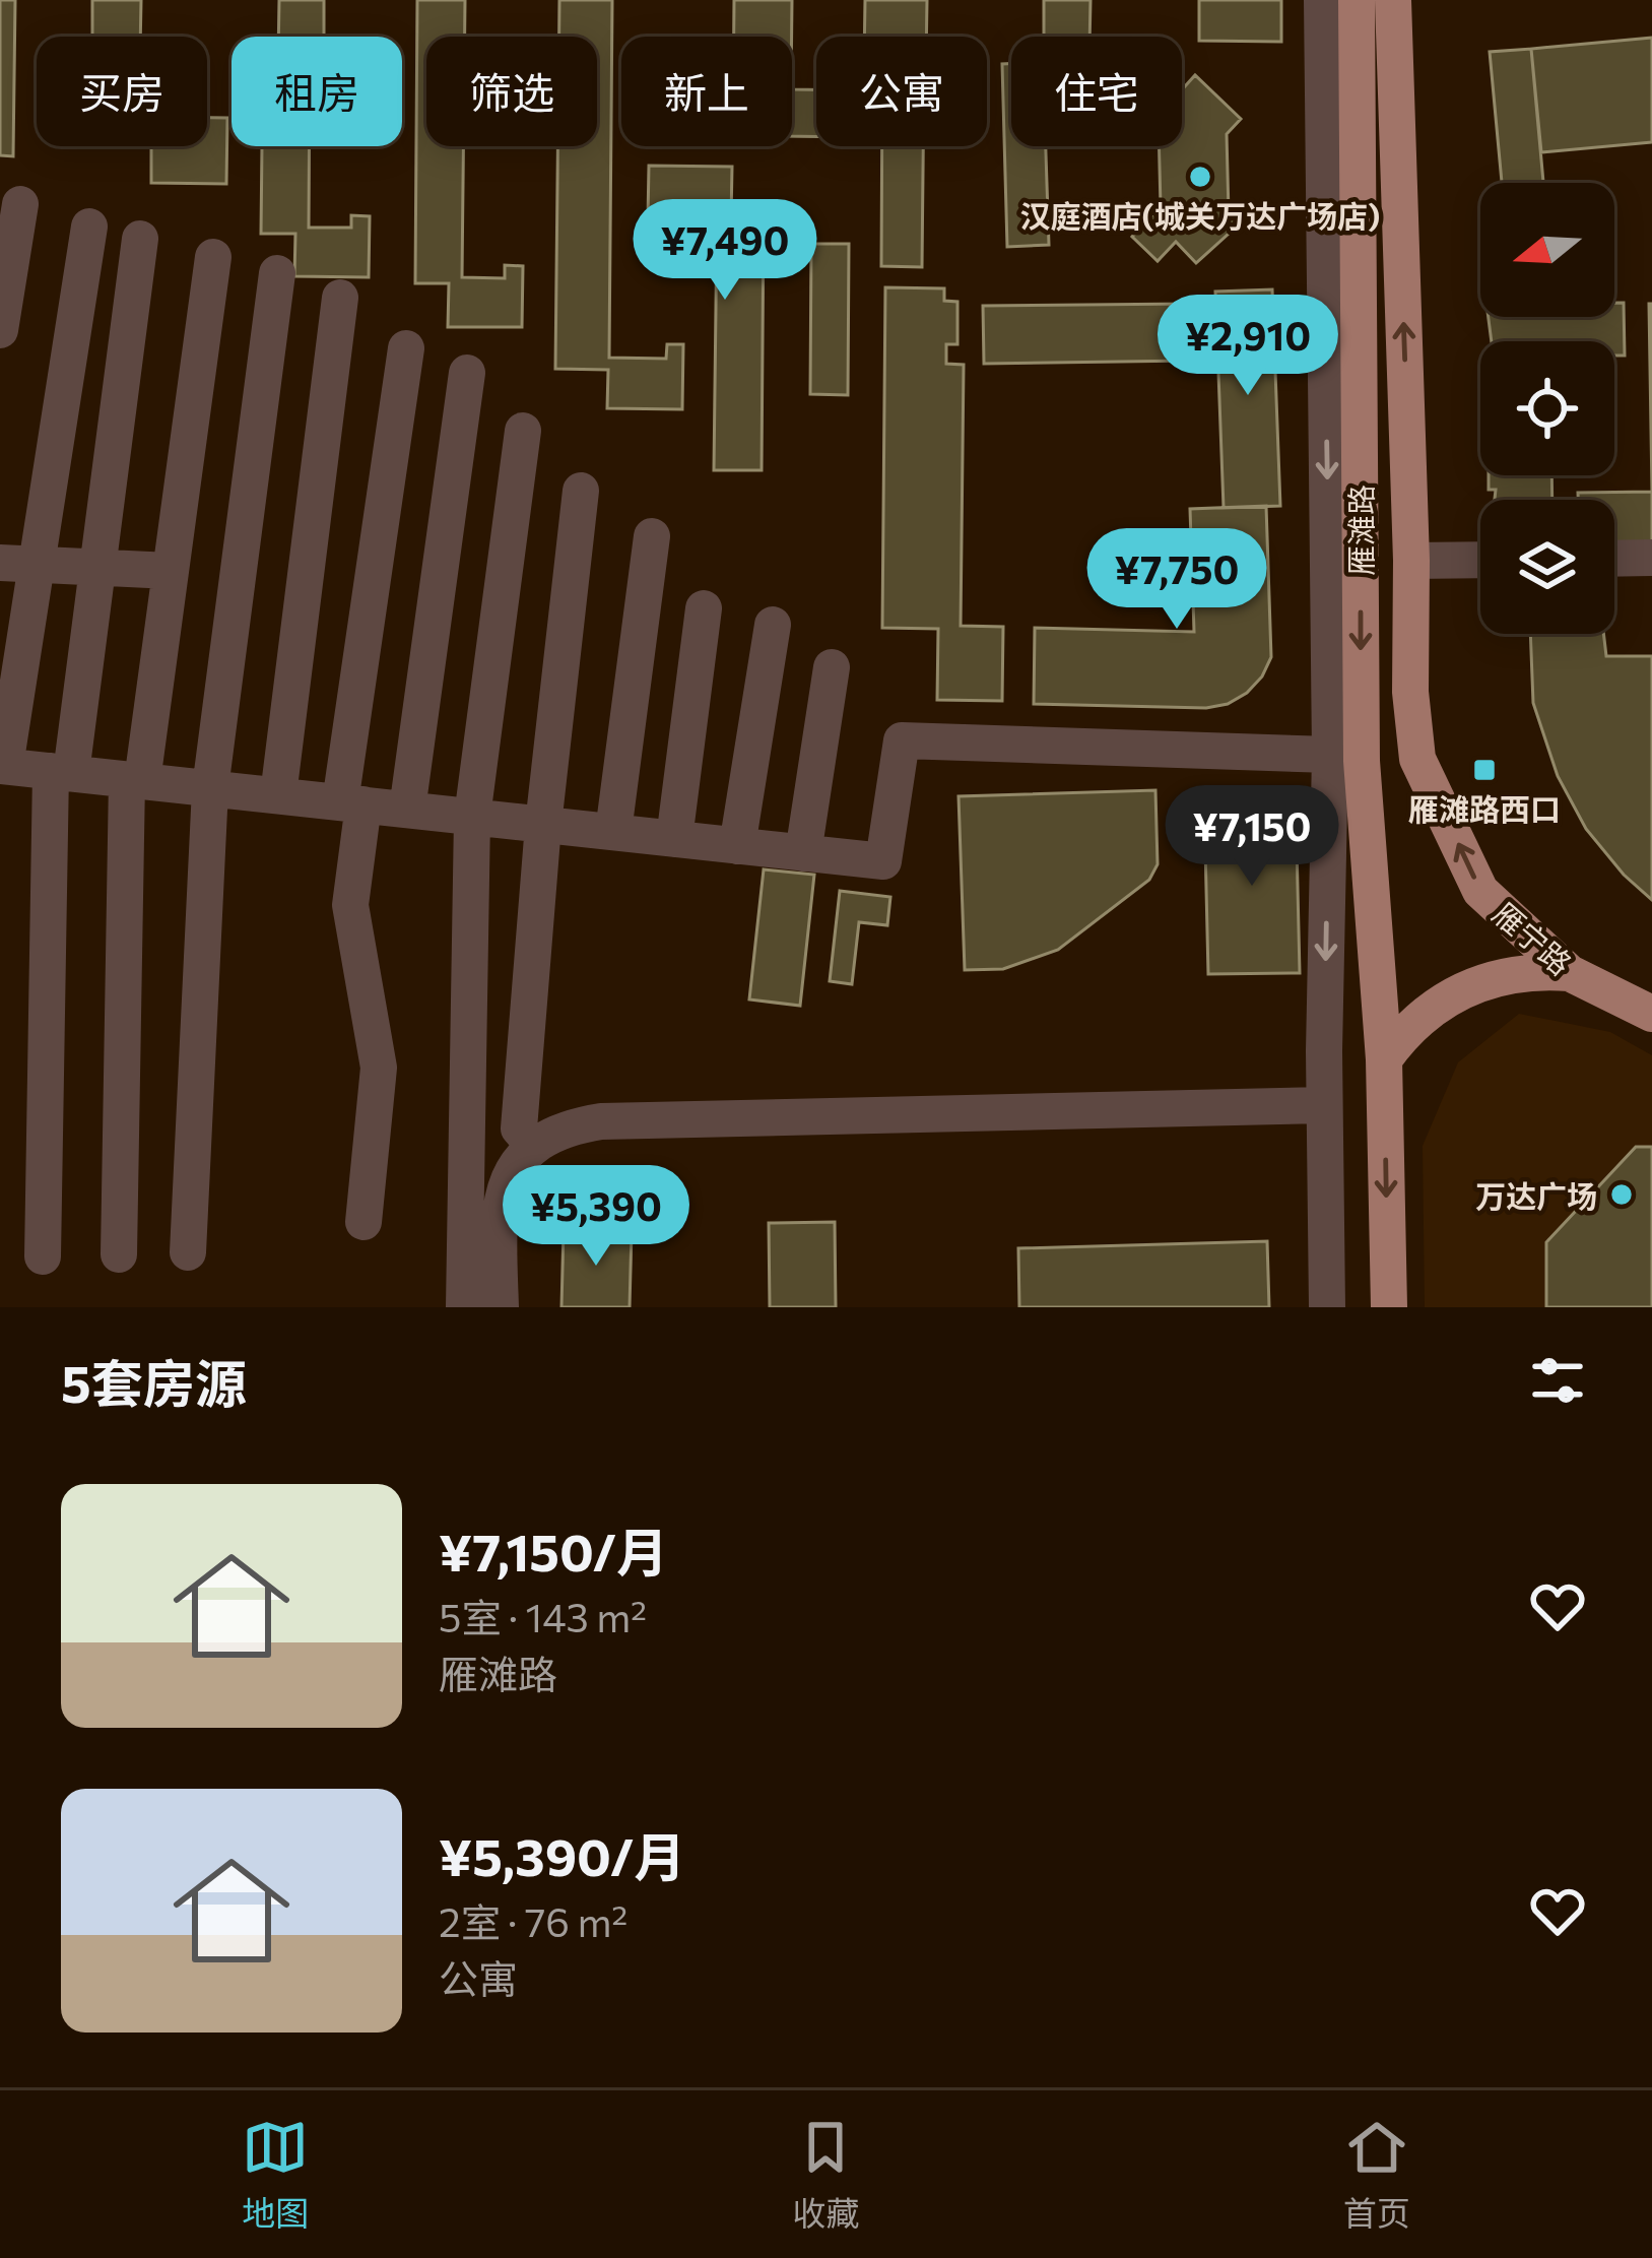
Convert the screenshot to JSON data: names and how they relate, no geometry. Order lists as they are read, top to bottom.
{
  "streets": {
    "main road": ["雁滩路", "雁宁路"]
  },
  "crossings": [
    ["雁滩路", "雁宁路"]
  ],
  "one_way": ["雁宁路"],
  "places": {
    "other": ["汉庭酒店(城关万达广场店)", "万达广场"],
    "transit": ["雁滩路西口"]
  },
  "north": "left",
  "page": {
    "chip": [
      "买房",
      "租房",
      "筛选",
      "新上",
      "公寓",
      "住宅"
    ],
    "price": [
      "¥7,490",
      "¥2,910",
      "¥7,750",
      "¥7,150",
      "¥5,390"
    ],
    "heading": "5套房源",
    "list": [
      {
        "name": "¥7,150/月",
        "note": "5室 · 143 m² · 雁滩路"
      },
      {
        "name": "¥5,390/月",
        "note": "2室 · 76 m² · 公寓"
      }
    ],
    "tabs": ["地图", "收藏", "首页"]
  }
}
